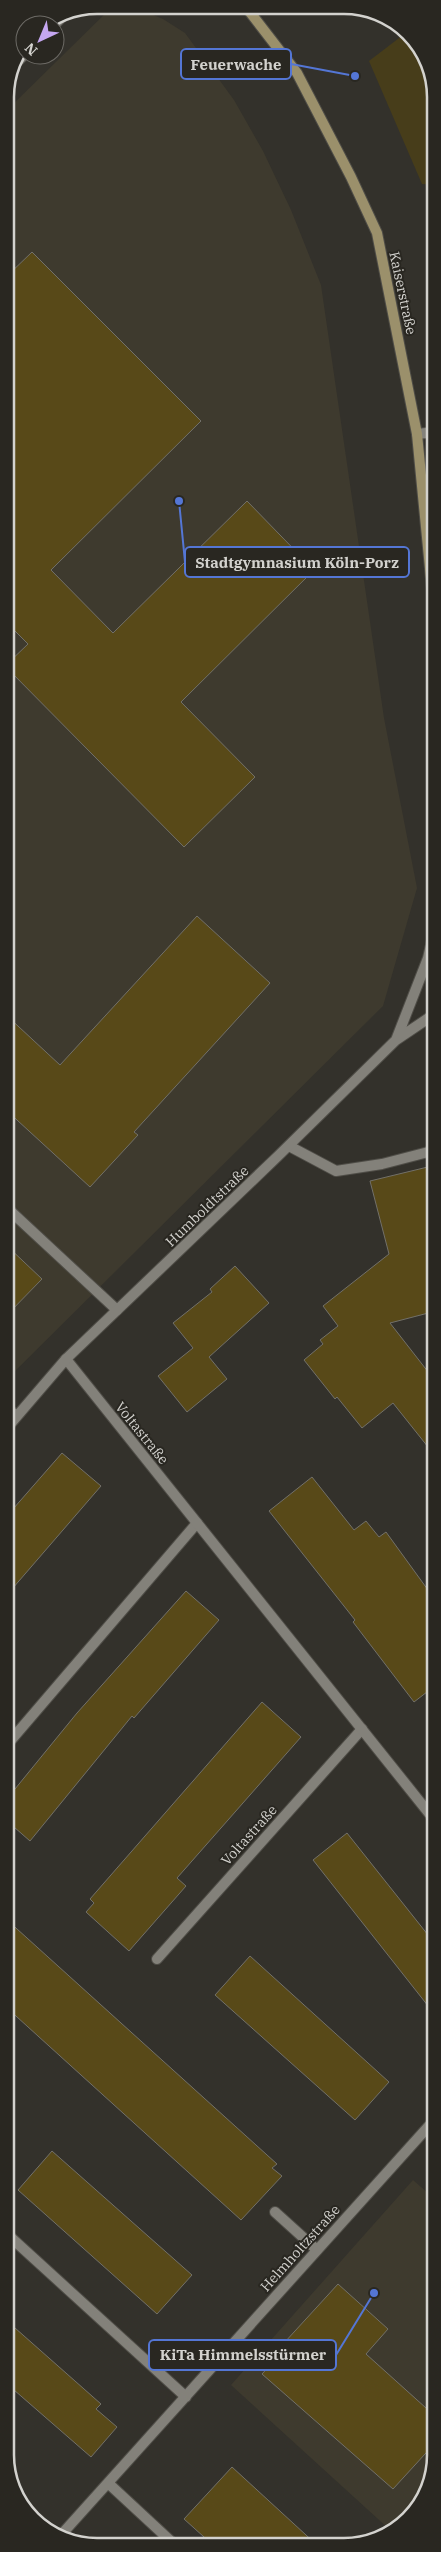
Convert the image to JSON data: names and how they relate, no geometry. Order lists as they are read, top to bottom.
{
  "streets": {
    "main road": ["Kaiserstraße"],
    "street": ["Humboldtstraße", "Voltastraße", "Helmholtzstraße"]
  },
  "crossings": [
    ["Humboldtstraße", "Voltastraße"]
  ],
  "places": ["Feuerwache", "Stadtgymnasium Köln-Porz", "KiTa Himmelsstürmer"],
  "north": "bottom left"
}
